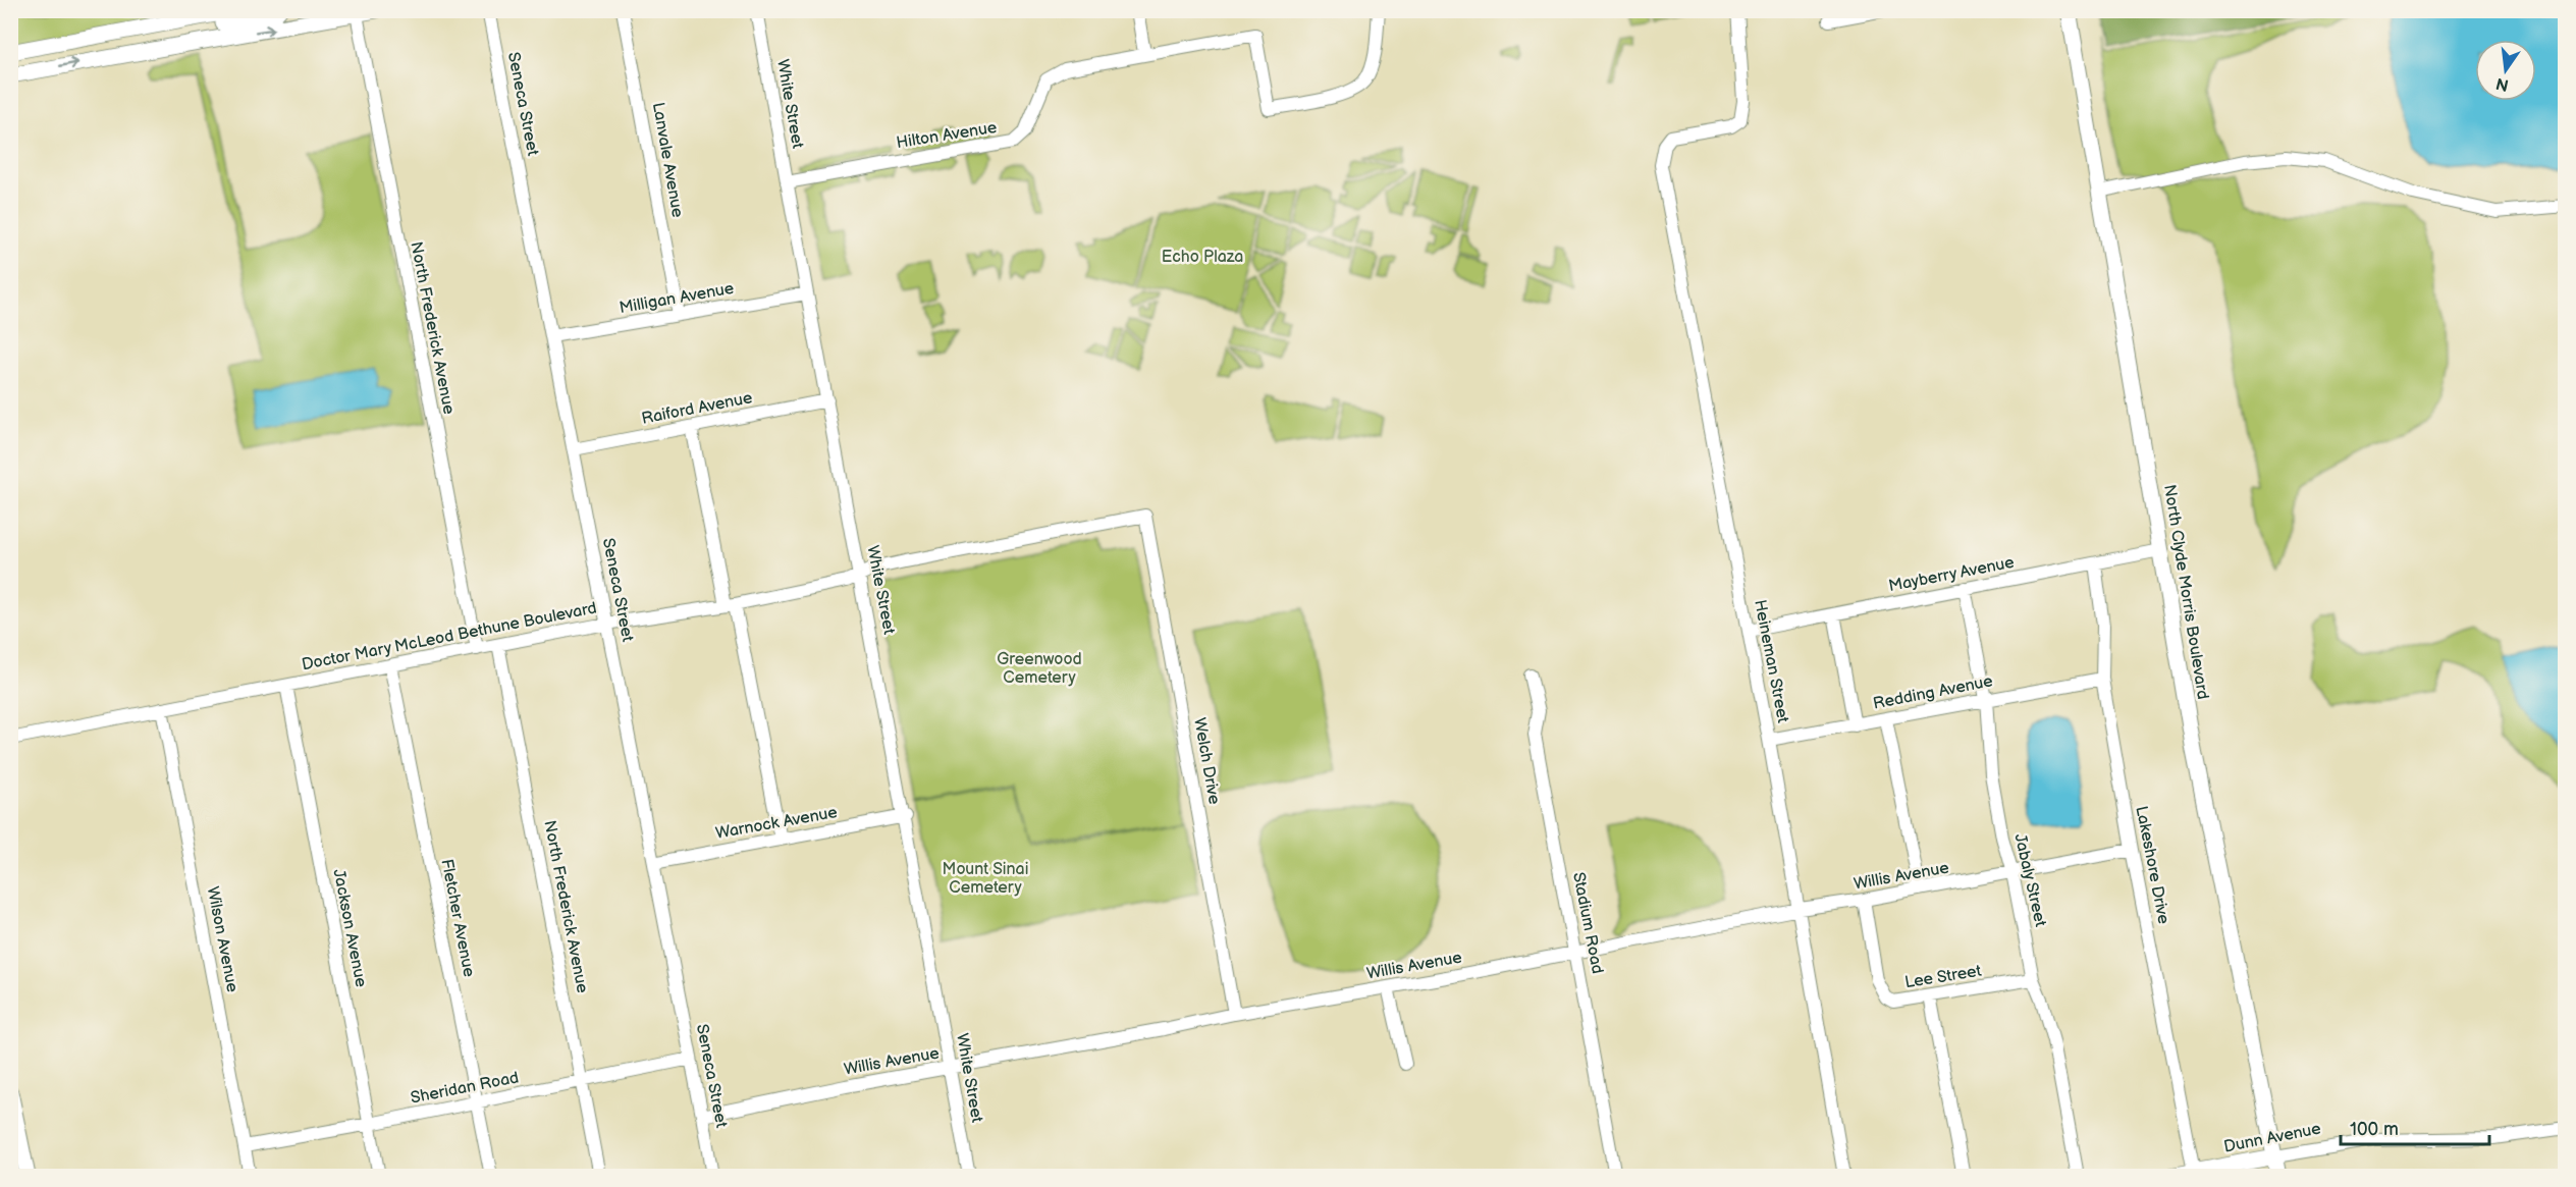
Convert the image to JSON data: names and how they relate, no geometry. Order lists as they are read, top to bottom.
{
  "streets": {
    "main road": ["North Clyde Morris Boulevard", "Dunn Avenue"],
    "street": [
      "Seneca Street",
      "White Street",
      "Hilton Avenue",
      "Lanvale Avenue",
      "Milligan Avenue",
      "North Frederick Avenue",
      "Raiford Avenue",
      "Mayberry Avenue",
      "Doctor Mary McLeod Bethune Boulevard",
      "Heineman Street",
      "Redding Avenue",
      "Welch Drive",
      "Warnock Avenue",
      "Lakeshore Drive",
      "Willis Avenue",
      "Jabaly Street",
      "Fletcher Avenue",
      "Stadium Road",
      "Jackson Avenue",
      "Wilson Avenue",
      "Lee Street",
      "Sheridan Road"
    ]
  },
  "crossings": [
    ["Seneca Street", "Milligan Avenue"],
    ["Seneca Street", "Raiford Avenue"],
    ["Seneca Street", "Doctor Mary McLeod Bethune Boulevard"],
    ["Seneca Street", "Warnock Avenue"],
    ["Seneca Street", "Willis Avenue"],
    ["Seneca Street", "Sheridan Road"],
    ["White Street", "Hilton Avenue"],
    ["White Street", "Milligan Avenue"],
    ["White Street", "Raiford Avenue"],
    ["White Street", "Doctor Mary McLeod Bethune Boulevard"],
    ["White Street", "Warnock Avenue"],
    ["White Street", "Willis Avenue"],
    ["Lanvale Avenue", "Milligan Avenue"],
    ["North Frederick Avenue", "Doctor Mary McLeod Bethune Boulevard"],
    ["North Frederick Avenue", "Sheridan Road"],
    ["Mayberry Avenue", "North Clyde Morris Boulevard"],
    ["Mayberry Avenue", "Heineman Street"],
    ["Mayberry Avenue", "Lakeshore Drive"],
    ["Mayberry Avenue", "Jabaly Street"],
    ["North Clyde Morris Boulevard", "Dunn Avenue"],
    ["Doctor Mary McLeod Bethune Boulevard", "Welch Drive"],
    ["Doctor Mary McLeod Bethune Boulevard", "Fletcher Avenue"],
    ["Doctor Mary McLeod Bethune Boulevard", "Jackson Avenue"],
    ["Doctor Mary McLeod Bethune Boulevard", "Wilson Avenue"],
    ["Heineman Street", "Redding Avenue"],
    ["Heineman Street", "Willis Avenue"],
    ["Redding Avenue", "Lakeshore Drive"],
    ["Redding Avenue", "Jabaly Street"],
    ["Welch Drive", "Willis Avenue"],
    ["Lakeshore Drive", "Willis Avenue"],
    ["Lakeshore Drive", "Dunn Avenue"],
    ["Willis Avenue", "Jabaly Street"],
    ["Willis Avenue", "Stadium Road"],
    ["Willis Avenue", "Lee Street"],
    ["Jabaly Street", "Lee Street"],
    ["Fletcher Avenue", "Sheridan Road"],
    ["Jackson Avenue", "Sheridan Road"],
    ["Wilson Avenue", "Sheridan Road"]
  ],
  "parks": ["Echo Plaza", "Greenwood Cemetery", "Mount Sinai Cemetery"],
  "scale_bar": "100 m",
  "north": "bottom"
}
